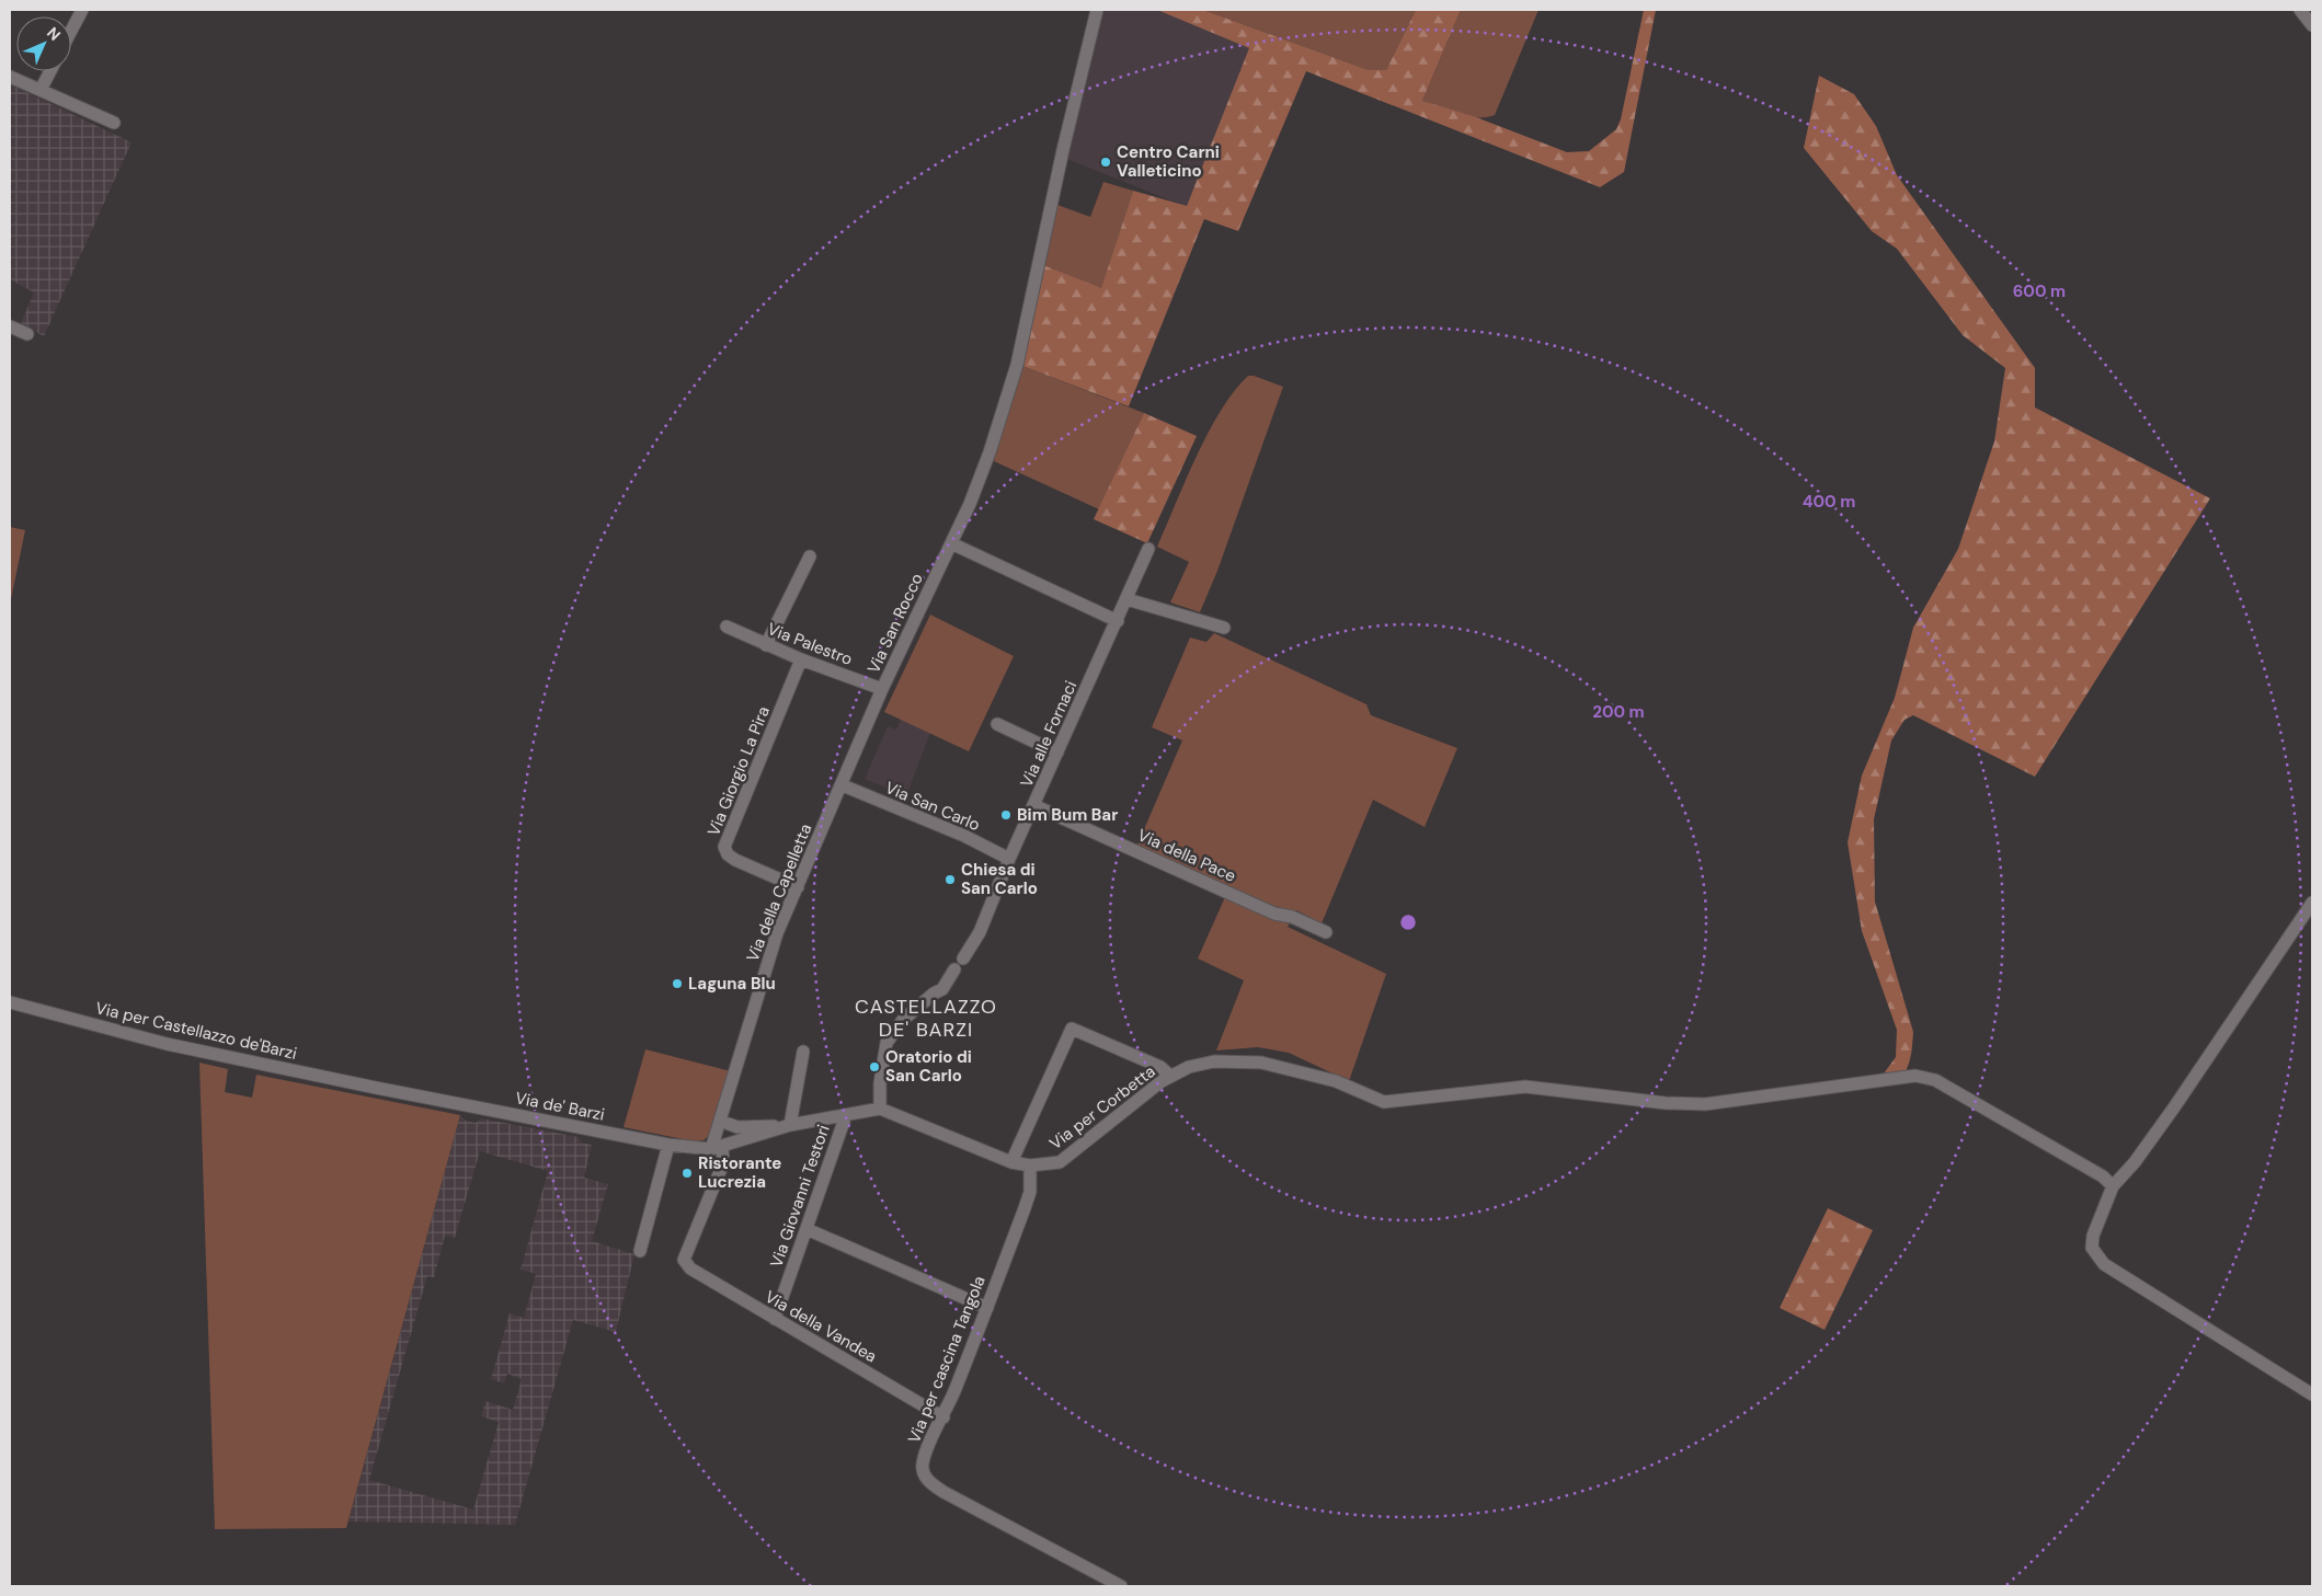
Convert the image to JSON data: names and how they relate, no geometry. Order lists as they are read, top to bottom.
{
  "streets": {
    "street": [
      "Via San Rocco",
      "Via Palestro",
      "Via alle Fornaci",
      "Via Giorgio La Pira",
      "Via San Carlo",
      "Via della Pace",
      "Via della Capelletta",
      "Via per Castellazzo de'Barzi",
      "Via de' Barzi",
      "Via per Corbetta",
      "Via Giovanni Testori",
      "Via della Vandea",
      "Via per cascina Tangola"
    ]
  },
  "crossings": [
    ["Via San Rocco", "Via Palestro"],
    ["Via San Rocco", "Via San Carlo"],
    ["Via San Rocco", "Via della Capelletta"],
    ["Via Palestro", "Via Giorgio La Pira"],
    ["Via alle Fornaci", "Via San Carlo"],
    ["Via alle Fornaci", "Via della Pace"],
    ["Via Giorgio La Pira", "Via della Capelletta"],
    ["Via San Carlo", "Via della Capelletta"],
    ["Via della Capelletta", "Via de' Barzi"],
    ["Via della Capelletta", "Via della Vandea"],
    ["Via per Castellazzo de'Barzi", "Via de' Barzi"],
    ["Via per Corbetta", "Via per cascina Tangola"],
    ["Via Giovanni Testori", "Via della Vandea"],
    ["Via della Vandea", "Via per cascina Tangola"]
  ],
  "districts": ["CASTELLAZZO DE' BARZI"],
  "places": [
    "Centro Carni Valleticino",
    "Bim Bum Bar",
    "Chiesa di San Carlo",
    "Laguna Blu",
    "Oratorio di San Carlo",
    "Ristorante Lucrezia"
  ],
  "north": "top right",
  "rings": ["600 m", "400 m", "200 m"]
}
